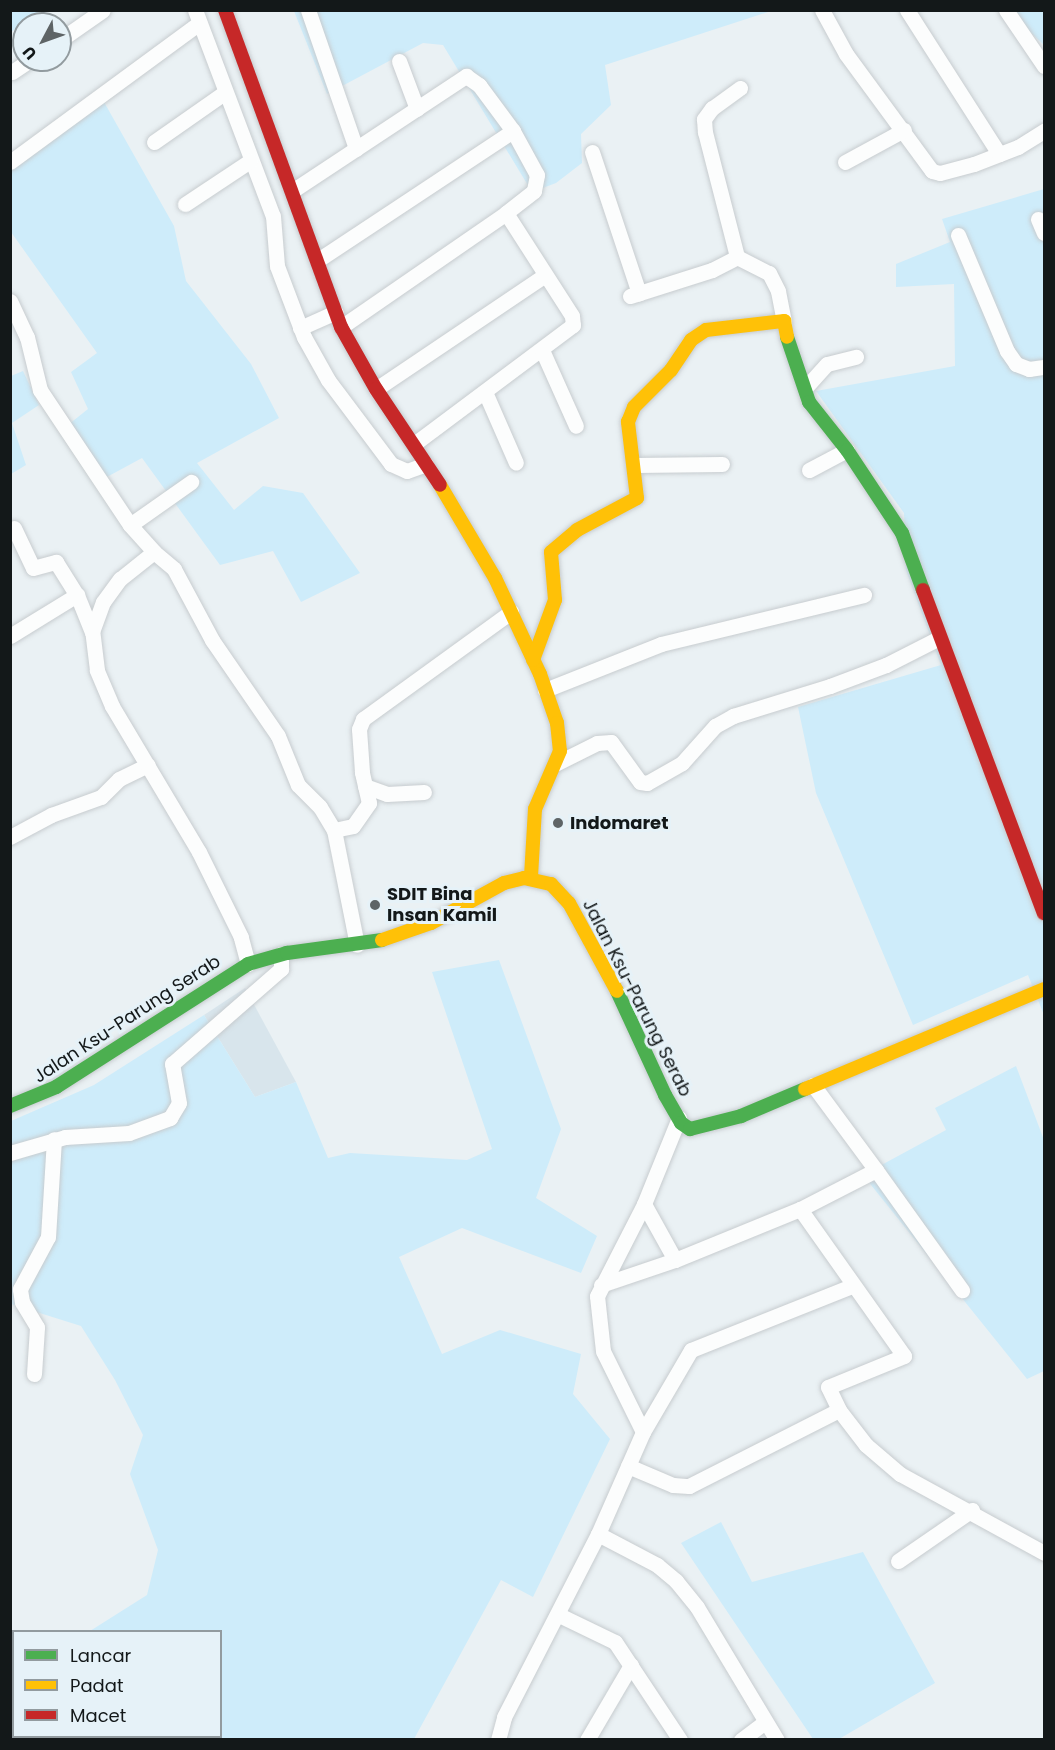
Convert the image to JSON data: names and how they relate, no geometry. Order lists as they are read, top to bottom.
{
  "streets": {
    "street": ["Jalan Ksu-Parung Serab"]
  },
  "places": ["Indomaret", "SDIT Bina Insan Kamil"],
  "legend": ["Lancar", "Padat", "Macet"],
  "north": "bottom left"
}
